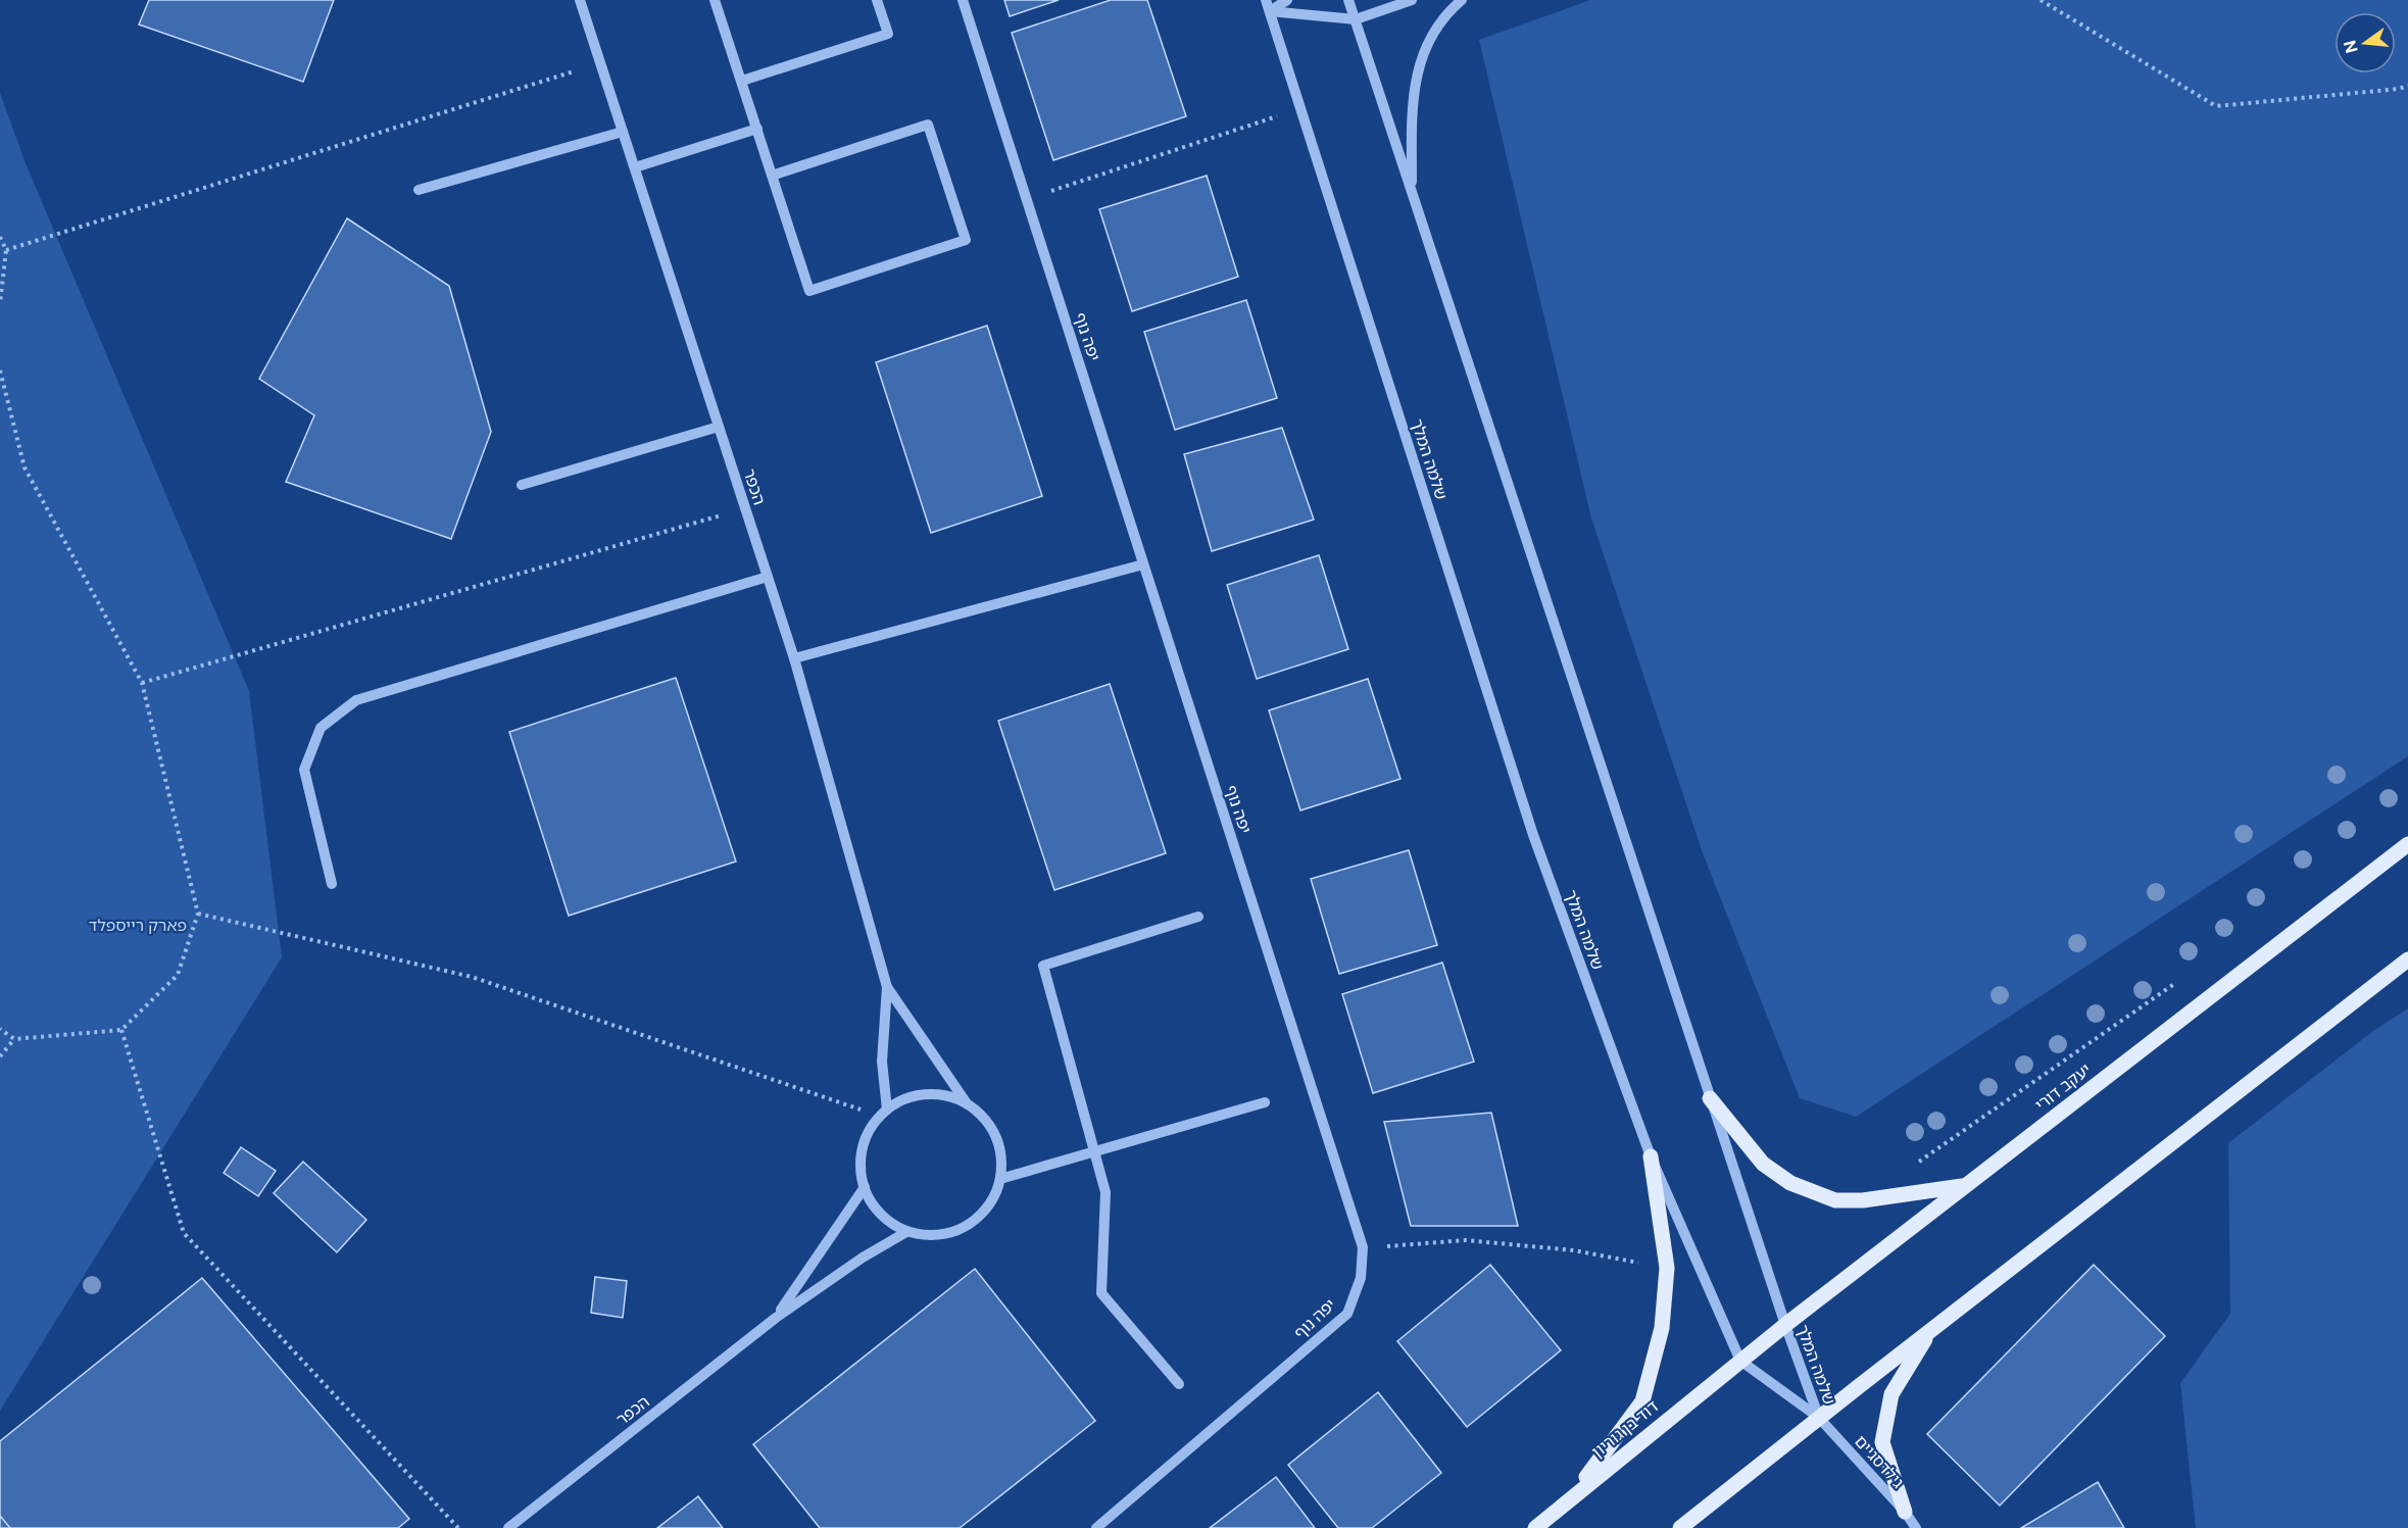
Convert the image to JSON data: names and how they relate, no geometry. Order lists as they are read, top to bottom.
{
  "streets": {
    "main road": ["יעקב דורי", "דוד בן גוריון"],
    "street": [
      "יפה נוף",
      "שלמה המלך",
      "הכפר",
      "גילדסגיים"
    ]
  },
  "crossings": [
    ["שלמה המלך", "יעקב דורי"],
    ["שלמה המלך", "דוד בן גוריון"],
    ["שלמה המלך", "גילדסגיים"],
    ["יעקב דורי", "דוד בן גוריון"]
  ],
  "parks": ["פארק רייספלד"],
  "north": "left"
}
